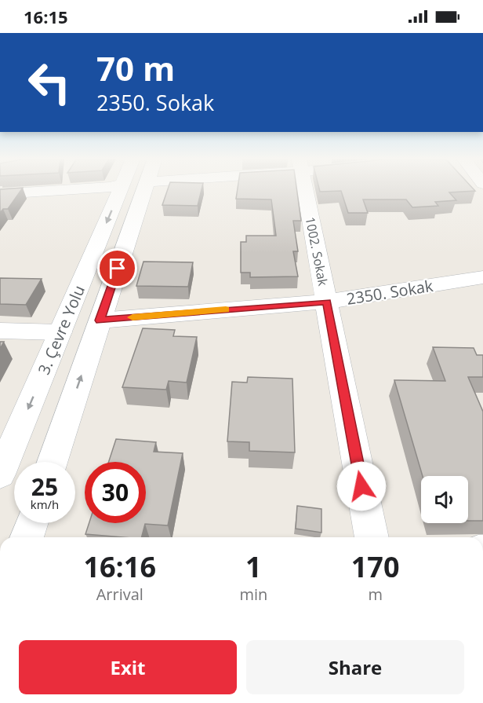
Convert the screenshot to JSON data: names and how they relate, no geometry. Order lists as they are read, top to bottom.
{
  "streets": {
    "street": ["1002. Sokak", "2350. Sokak", "3. Çevre Yolu"]
  },
  "crossings": [
    ["1002. Sokak", "2350. Sokak"],
    ["2350. Sokak", "3. Çevre Yolu"]
  ],
  "page": {
    "status": "16:15",
    "turn": ["70 m", "2350. Sokak"],
    "speed": "25 km/h",
    "limit": "30",
    "eta": [
      "16:16",
      "Arrival",
      "1",
      "min",
      "170",
      "m"
    ],
    "buttons": ["Exit", "Share"]
  }
}
